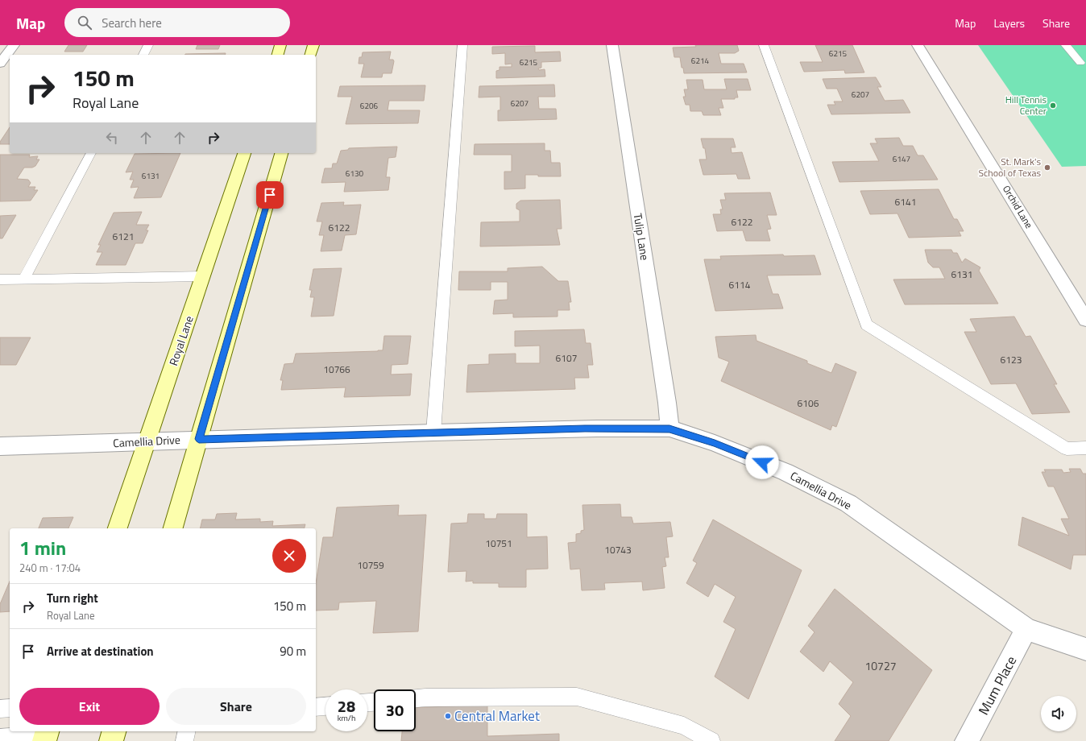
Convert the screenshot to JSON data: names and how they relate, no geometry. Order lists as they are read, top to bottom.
{
  "streets": {
    "main road": ["Royal Lane"],
    "street": [
      "Orchid Lane",
      "Tulip Lane",
      "Camellia Drive",
      "Mum Place"
    ]
  },
  "crossings": [
    ["Tulip Lane", "Camellia Drive"],
    ["Royal Lane", "Camellia Drive"],
    ["Camellia Drive", "Mum Place"]
  ],
  "places": ["Hill Tennis Center", "St. Mark's School of Texas", "Central Market"],
  "house_numbers": [
    "6215",
    "6214",
    "6215",
    "6207",
    "6207",
    "6206",
    "6147",
    "6130",
    "6131",
    "6141",
    "6122",
    "6122",
    "6121",
    "6131",
    "6114",
    "6107",
    "6123",
    "10766",
    "6106",
    "10751",
    "10743",
    "10759",
    "10727"
  ],
  "page": {
    "header": "Map",
    "search": "Search here",
    "nav": ["Map", "Layers", "Share"],
    "turn": ["150 m", "Royal Lane"],
    "heading": ["1 min", "240 m · 17:04"],
    "list": [
      {
        "name": "Turn right",
        "note": "Royal Lane",
        "value": "150 m"
      },
      {
        "name": "Arrive at destination",
        "value": "90 m"
      }
    ],
    "buttons": ["Exit", "Share"],
    "speed": "28 km/h",
    "limit": "30"
  }
}
